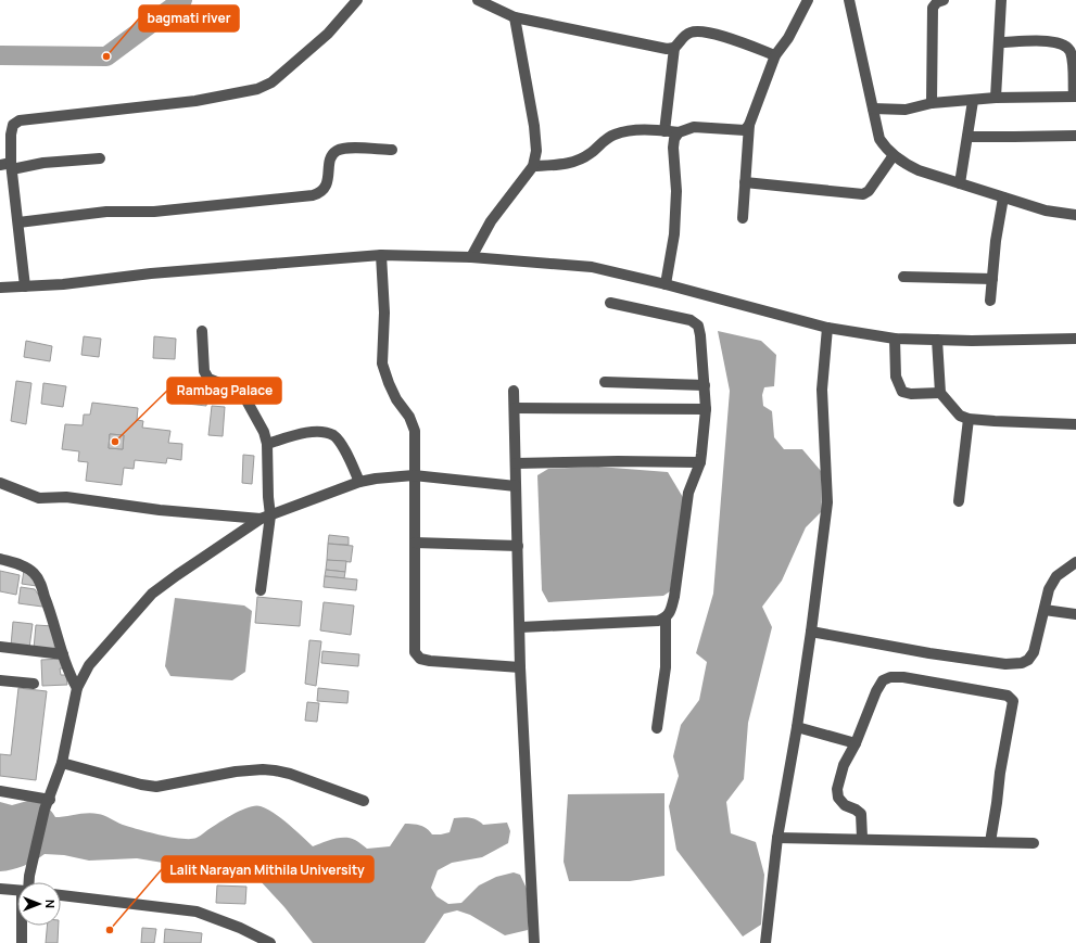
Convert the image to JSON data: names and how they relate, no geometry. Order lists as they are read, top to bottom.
{
  "places": ["bagmati river", "Rambag Palace", "Lalit Narayan Mithila University"],
  "north": "right"
}
